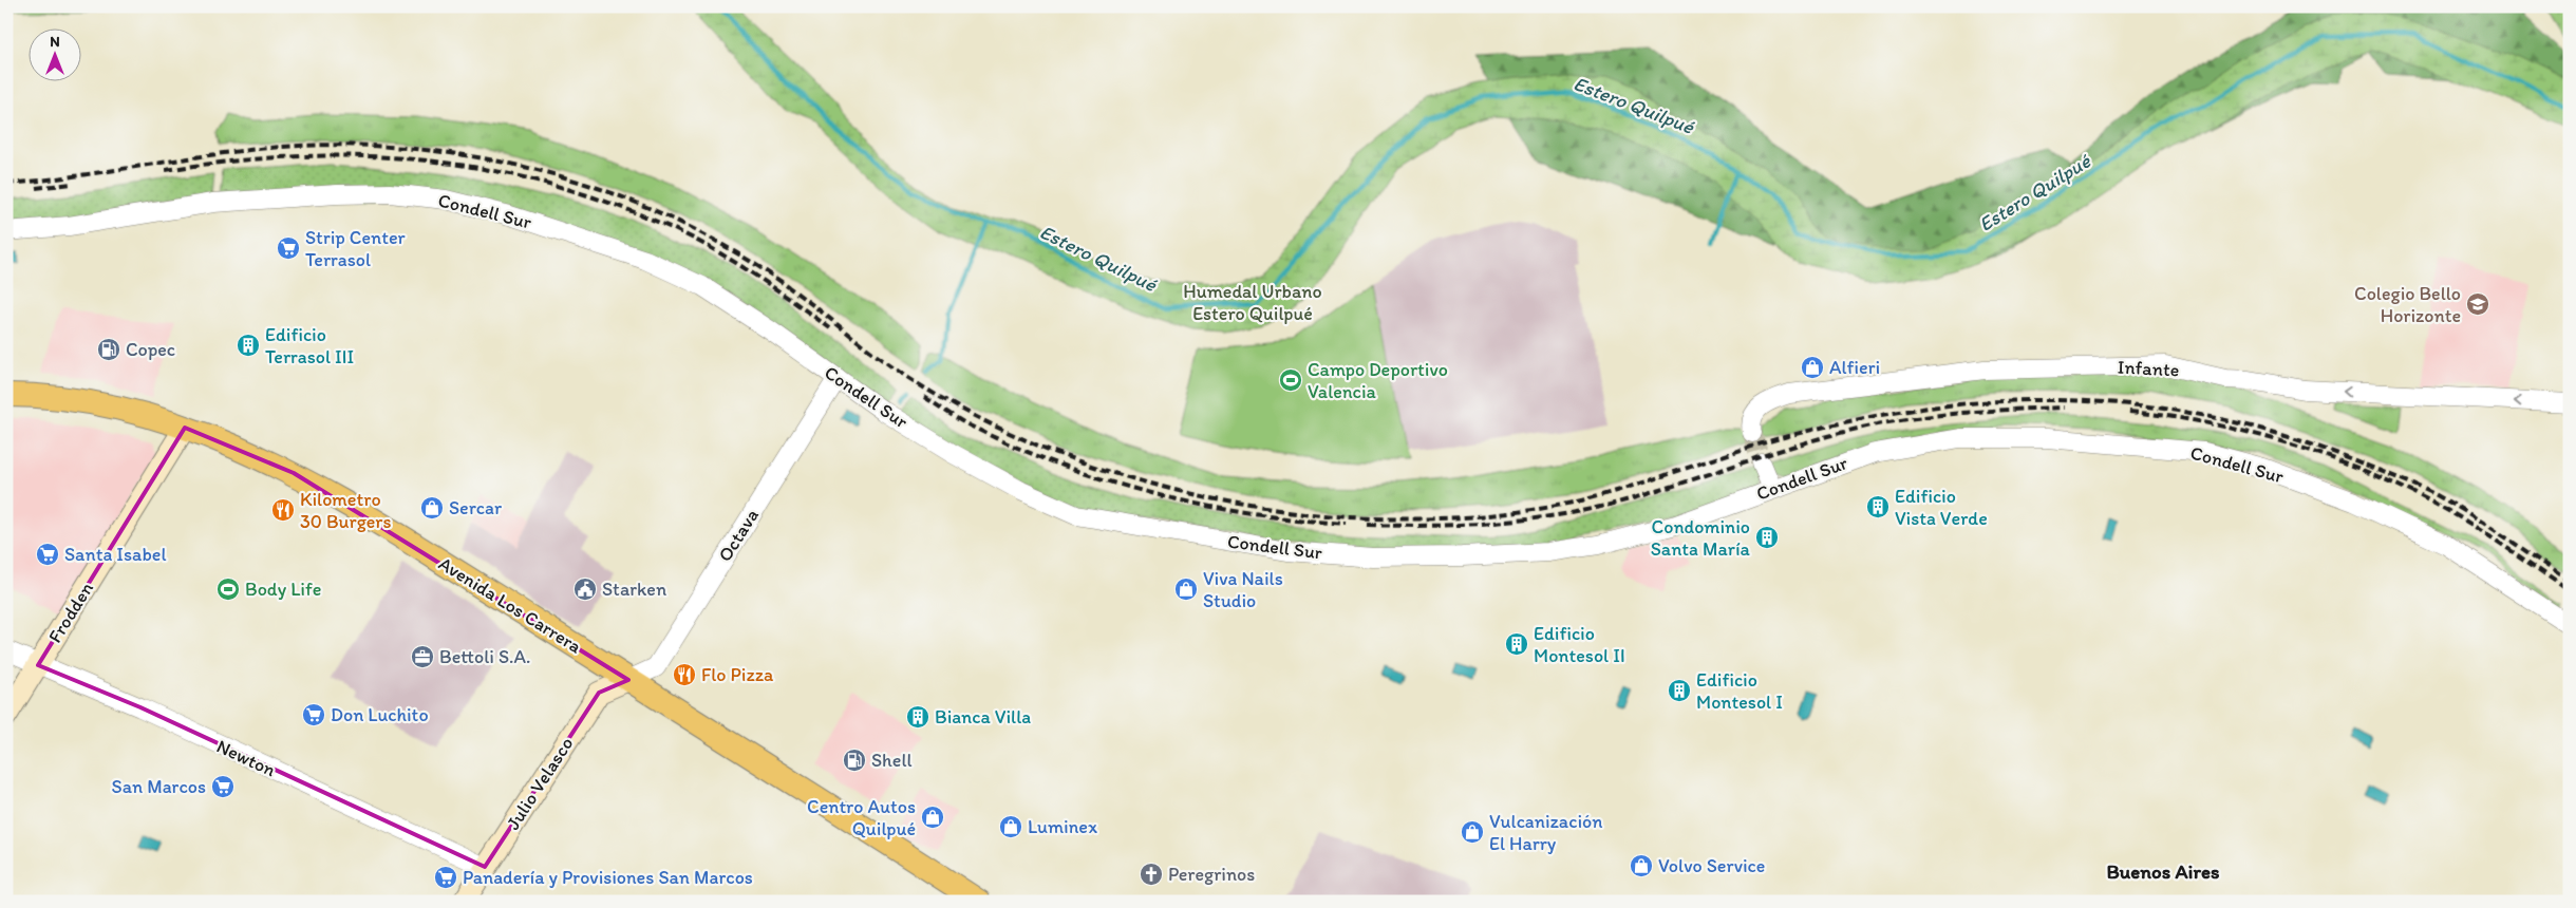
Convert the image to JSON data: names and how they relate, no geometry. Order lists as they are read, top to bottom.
{
  "streets": {
    "main road": ["Avenida Los Carrera", "Frodden", "Julio Velasco"],
    "street": [
      "Condell Sur",
      "Infante",
      "Octava",
      "Newton"
    ]
  },
  "crossings": [
    ["Condell Sur", "Octava"],
    ["Octava", "Avenida Los Carrera"],
    ["Octava", "Julio Velasco"],
    ["Avenida Los Carrera", "Frodden"],
    ["Avenida Los Carrera", "Julio Velasco"],
    ["Frodden", "Newton"],
    ["Newton", "Julio Velasco"]
  ],
  "one_way": ["Infante"],
  "districts": ["Buenos Aires"],
  "water": ["Estero Quilpué"],
  "parks": ["Humedal Urbano Estero Quilpué"],
  "places": {
    "supermarket": [
      "Strip Center Terrasol",
      "Santa Isabel",
      "Don Luchito",
      "San Marcos",
      "Panadería y Provisiones San Marcos"
    ],
    "school or university": ["Colegio Bello Horizonte"],
    "building": [
      "Edificio Terrasol III",
      "Edificio Vista Verde",
      "Condominio Santa María",
      "Edificio Montesol II",
      "Edificio Montesol I",
      "Bianca Villa"
    ],
    "fuel station": ["Copec", "Shell"],
    "shop": [
      "Alfieri",
      "Sercar",
      "Viva Nails Studio",
      "Centro Autos Quilpué",
      "Luminex",
      "Vulcanización El Harry",
      "Volvo Service"
    ],
    "sports": ["Campo Deportivo Valencia", "Body Life"],
    "restaurant": ["Kilometro 30 Burgers", "Flo Pizza"],
    "public building": ["Starken"],
    "office": ["Bettoli S.A."],
    "church": ["Peregrinos"]
  },
  "north": "top"
}
